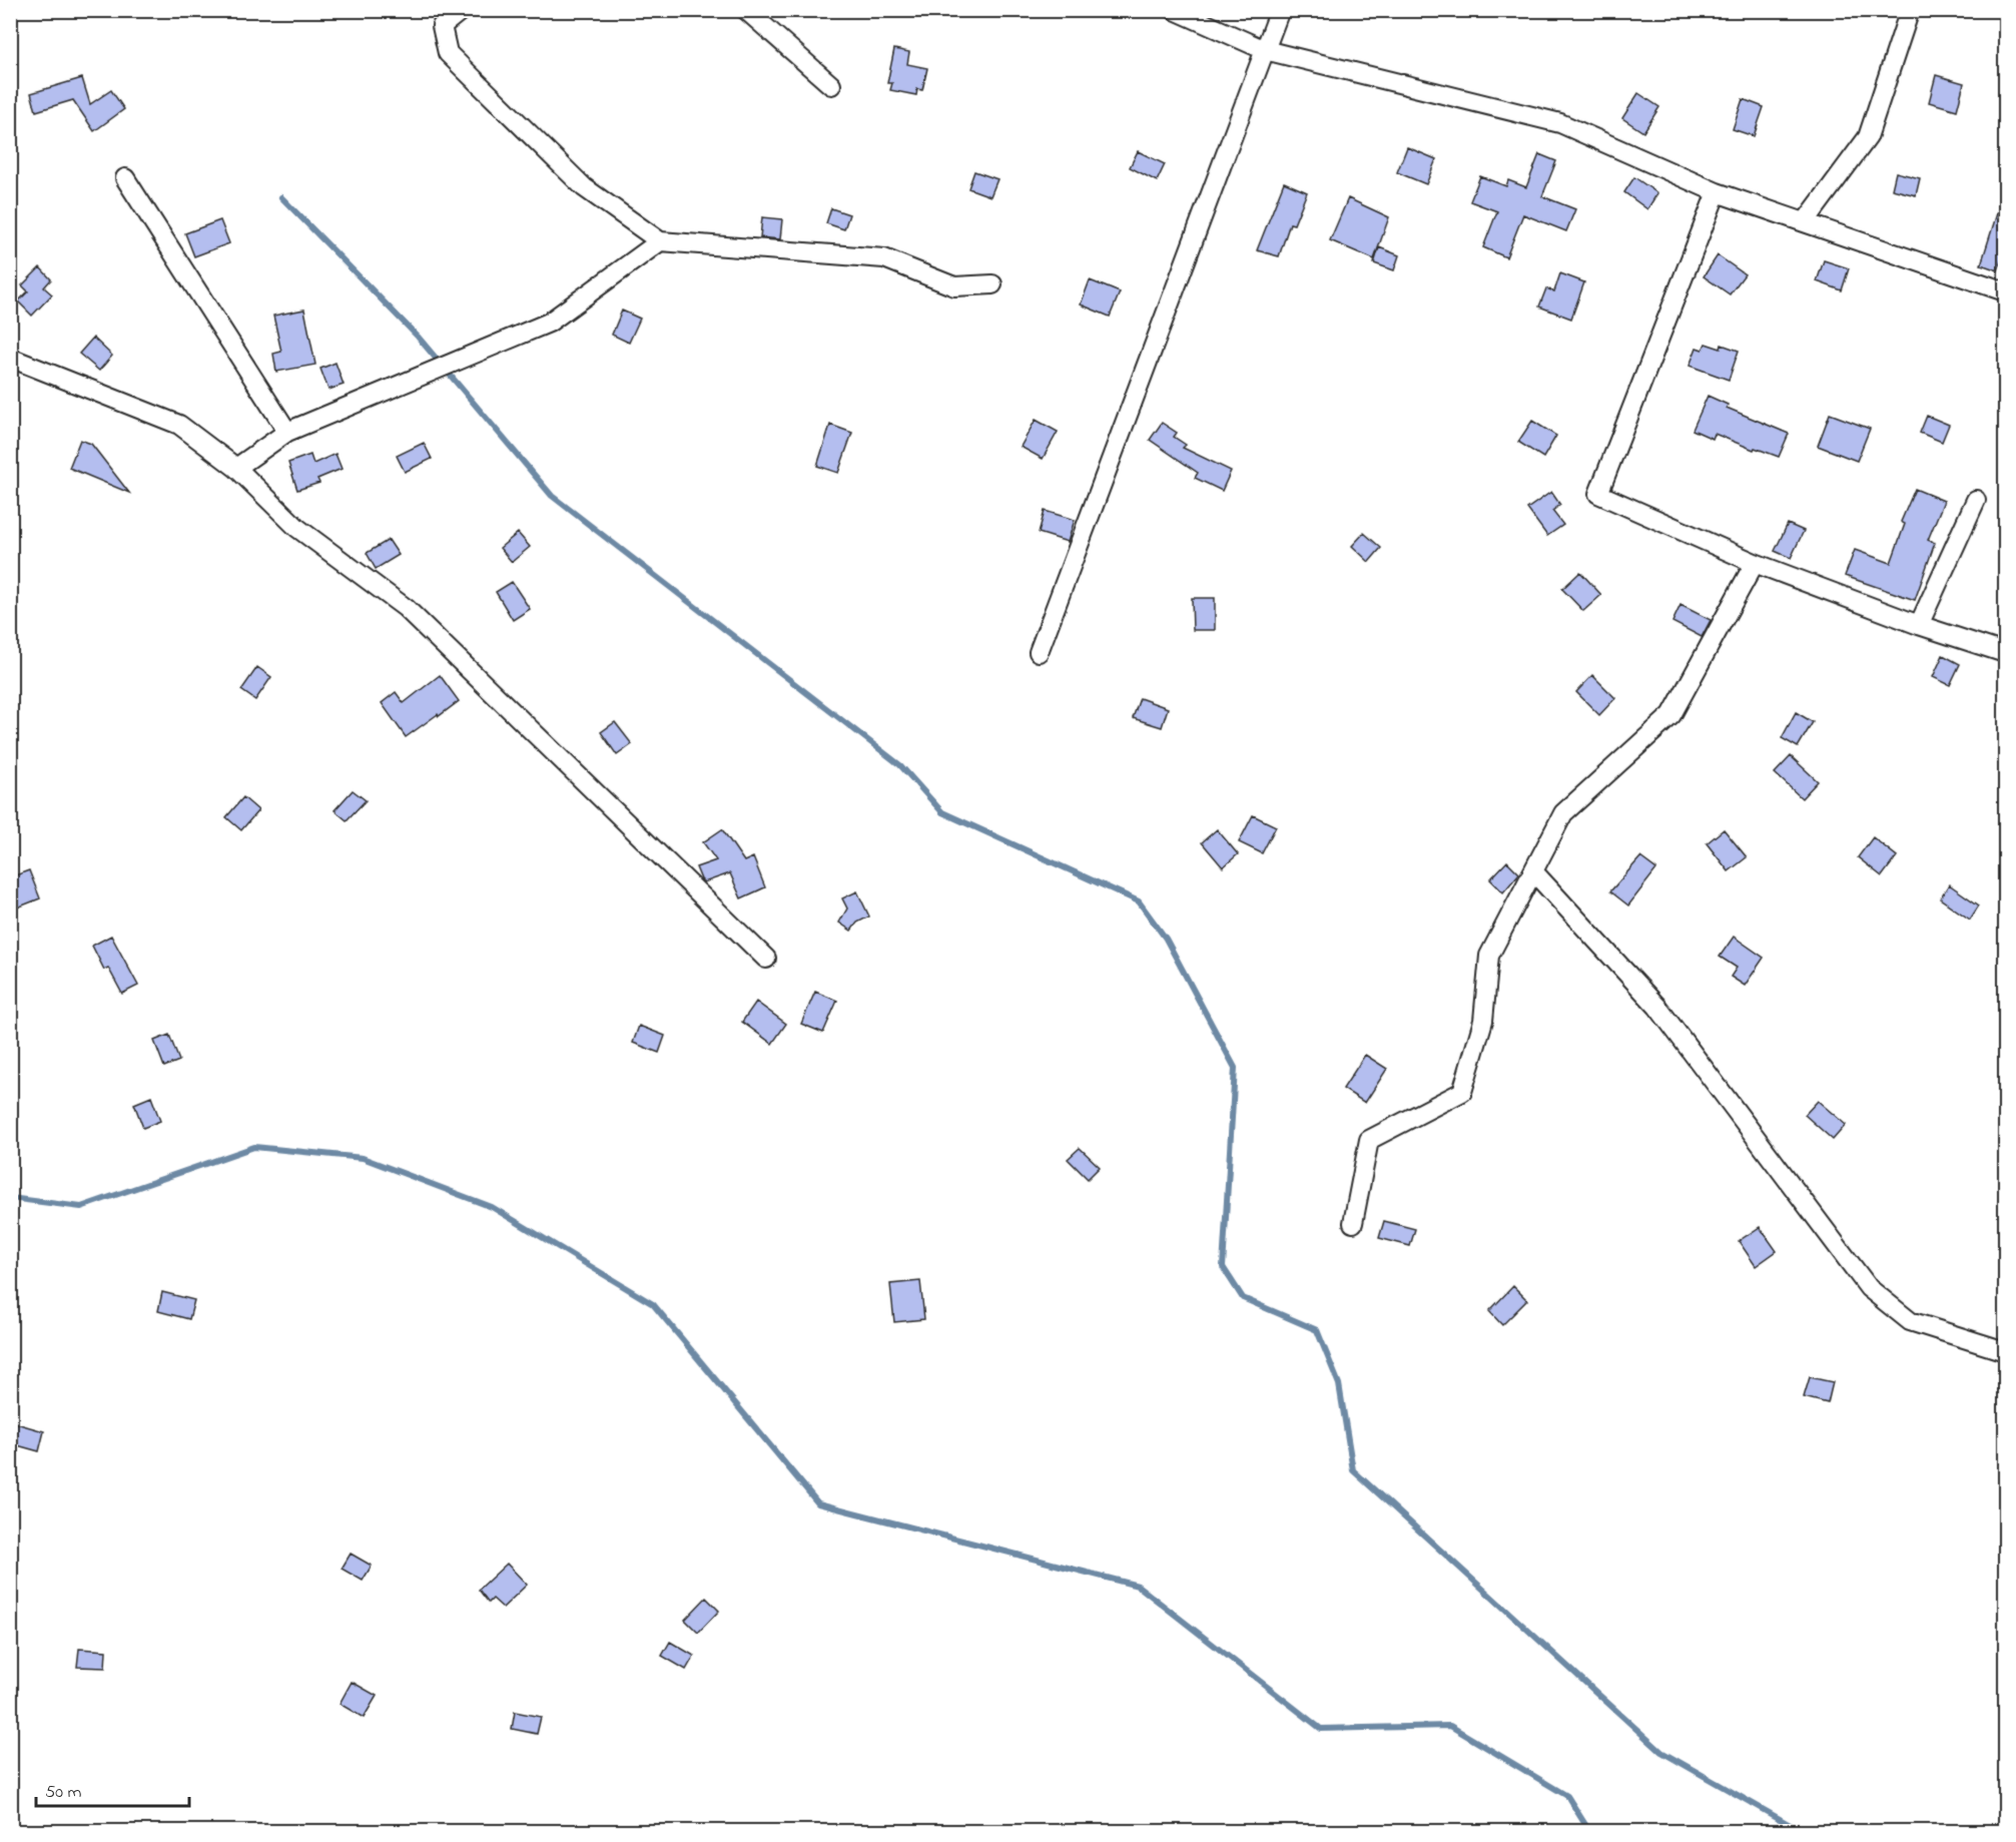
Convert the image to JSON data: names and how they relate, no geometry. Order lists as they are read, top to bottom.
{
  "scale_bar": "50 m"
}
